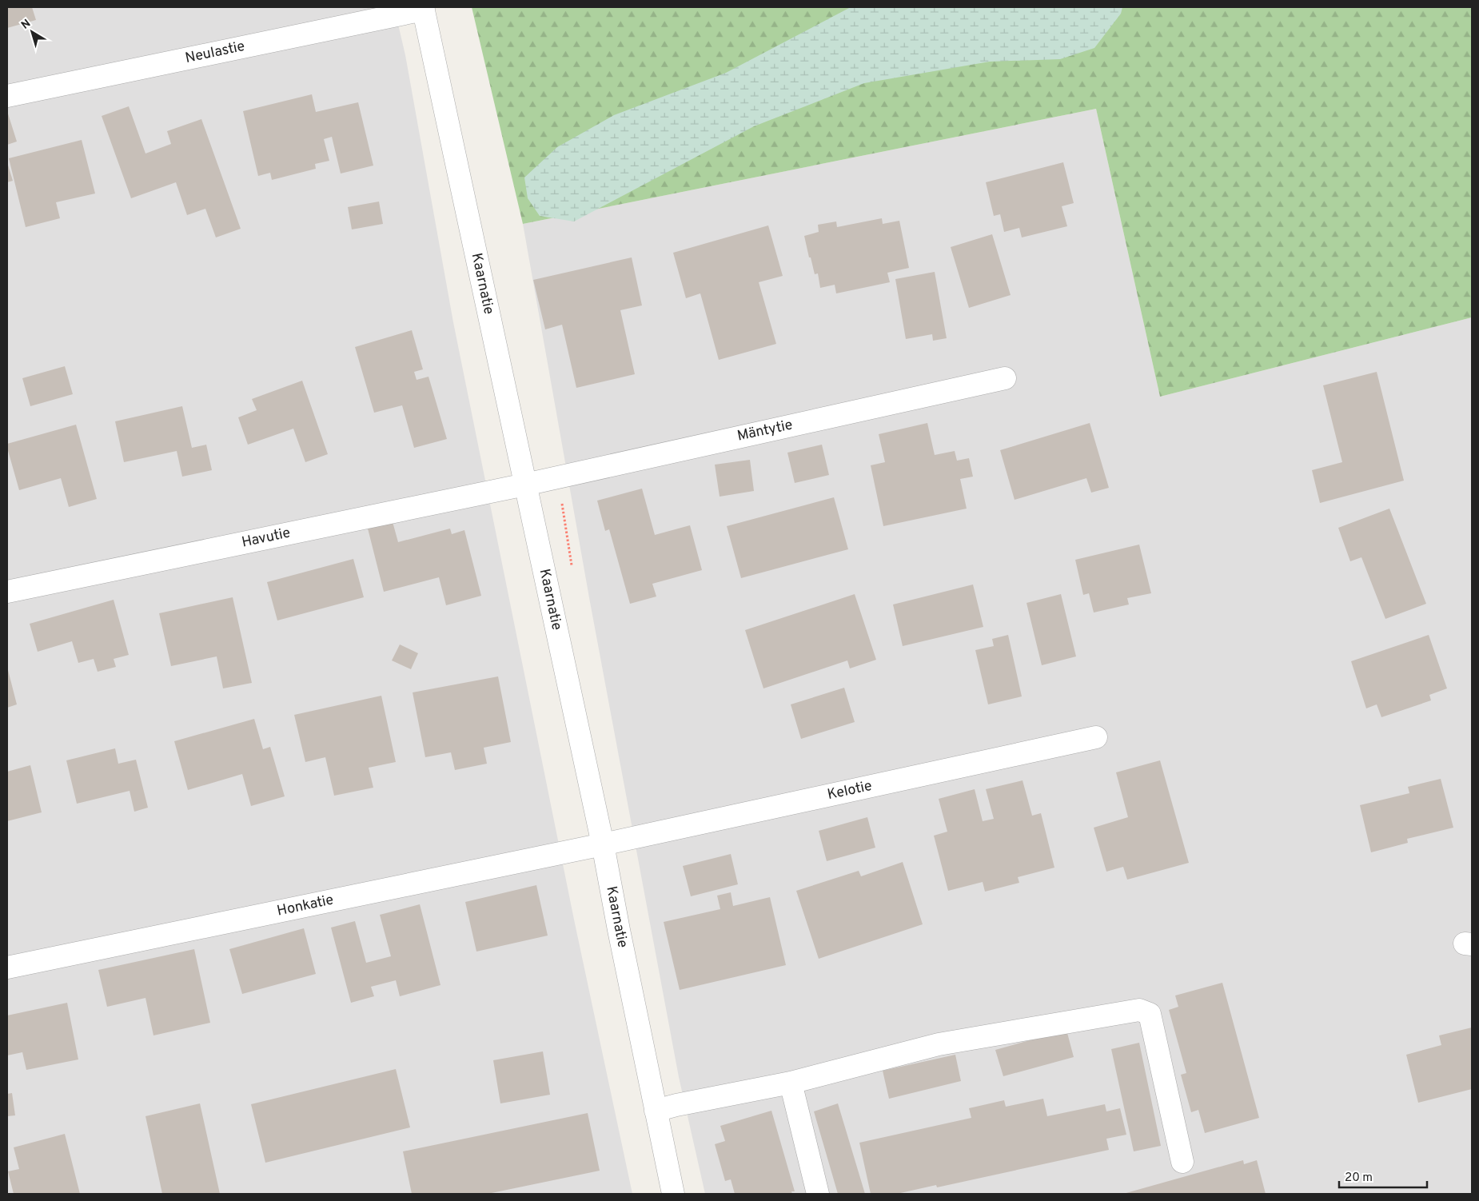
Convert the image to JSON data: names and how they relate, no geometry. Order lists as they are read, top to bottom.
{
  "streets": {
    "street": [
      "Neulastie",
      "Kaarnatie",
      "Mäntytie",
      "Havutie",
      "Kelotie",
      "Honkatie"
    ]
  },
  "crossings": [
    ["Neulastie", "Kaarnatie"],
    ["Kaarnatie", "Mäntytie"],
    ["Kaarnatie", "Havutie"],
    ["Kaarnatie", "Kelotie"],
    ["Kaarnatie", "Honkatie"],
    ["Mäntytie", "Havutie"],
    ["Kelotie", "Honkatie"]
  ],
  "scale_bar": "20 m",
  "north": "top left"
}
